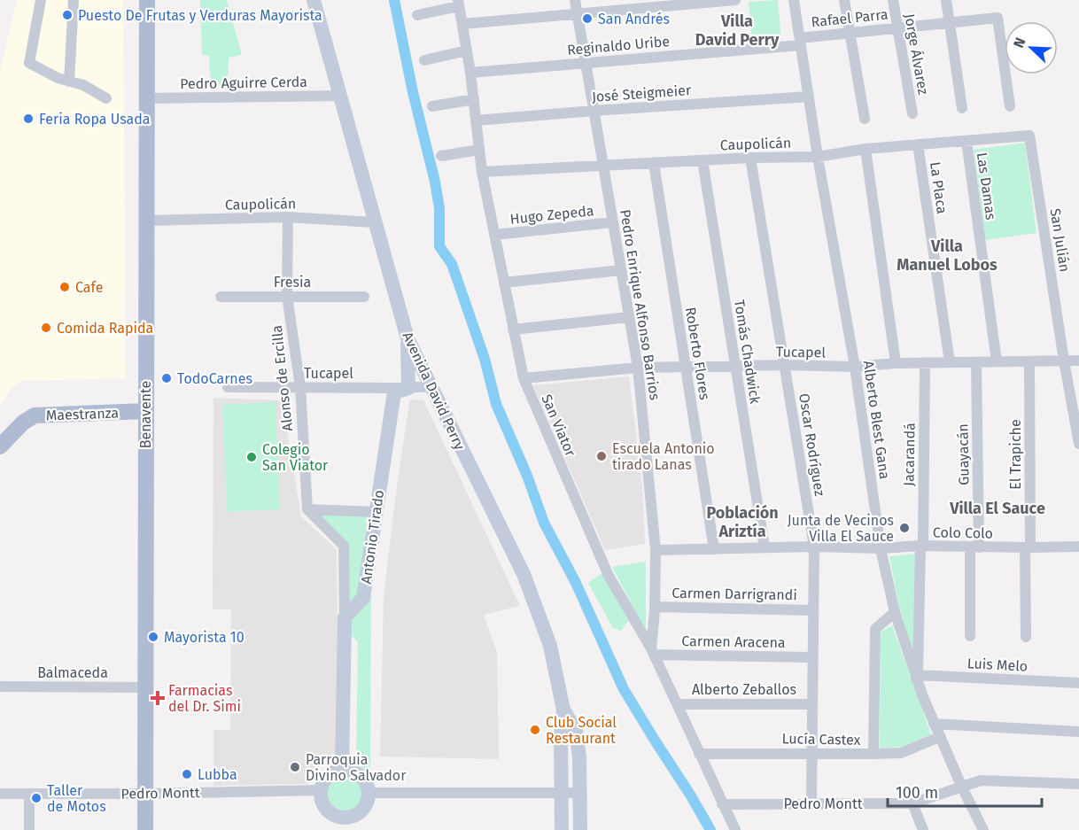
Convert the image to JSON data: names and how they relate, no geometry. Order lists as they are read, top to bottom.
{
  "streets": {
    "main road": [
      "Avenida David Perry",
      "Maestranza",
      "Benavente",
      "Antonio Tirado"
    ],
    "street": [
      "Rafael Parra",
      "Reginaldo Uribe",
      "Jorge Álvarez",
      "Pedro Aguirre Cerda",
      "José Steigmeier",
      "Caupolicán",
      "Las Damas",
      "La Placa",
      "Hugo Zepeda",
      "San Julián",
      "Fresia",
      "Pedro Enrique Alfonso Barrios",
      "Tomás Chadwick",
      "Tucapel",
      "Roberto Flores",
      "Alonso de Ercilla",
      "Alberto Blest Gana",
      "San Viator",
      "Oscar Rodríguez",
      "Jacarandá",
      "Guayacán",
      "El Trapiche",
      "Colo Colo",
      "Carmen Darrigrandi",
      "Carmen Aracena",
      "Luis Melo",
      "Balmaceda",
      "Alberto Zeballos",
      "Lucía Castex",
      "Pedro Montt"
    ]
  },
  "crossings": [
    ["Rafael Parra", "Reginaldo Uribe"],
    ["Rafael Parra", "Jorge Álvarez"],
    ["Rafael Parra", "Alberto Blest Gana"],
    ["Reginaldo Uribe", "Pedro Enrique Alfonso Barrios"],
    ["Reginaldo Uribe", "Alberto Blest Gana"],
    ["Reginaldo Uribe", "San Viator"],
    ["Pedro Aguirre Cerda", "Avenida David Perry"],
    ["Pedro Aguirre Cerda", "Benavente"],
    ["José Steigmeier", "Pedro Enrique Alfonso Barrios"],
    ["José Steigmeier", "Alberto Blest Gana"],
    ["José Steigmeier", "San Viator"],
    ["Caupolicán", "Las Damas"],
    ["Caupolicán", "La Placa"],
    ["Caupolicán", "San Julián"],
    ["Caupolicán", "Pedro Enrique Alfonso Barrios"],
    ["Caupolicán", "Tomás Chadwick"],
    ["Caupolicán", "Roberto Flores"],
    ["Caupolicán", "Alonso de Ercilla"],
    ["Caupolicán", "Avenida David Perry"],
    ["Caupolicán", "Benavente"],
    ["Caupolicán", "Alberto Blest Gana"],
    ["Caupolicán", "San Viator"],
    ["Caupolicán", "Oscar Rodríguez"],
    ["Las Damas", "Tucapel"],
    ["La Placa", "Tucapel"],
    ["Hugo Zepeda", "Pedro Enrique Alfonso Barrios"],
    ["Hugo Zepeda", "San Viator"],
    ["San Julián", "Tucapel"],
    ["Fresia", "Alonso de Ercilla"],
    ["Pedro Enrique Alfonso Barrios", "Tucapel"],
    ["Pedro Enrique Alfonso Barrios", "San Viator"],
    ["Pedro Enrique Alfonso Barrios", "Colo Colo"],
    ["Pedro Enrique Alfonso Barrios", "Carmen Darrigrandi"],
    ["Pedro Enrique Alfonso Barrios", "Carmen Aracena"],
    ["Tomás Chadwick", "Tucapel"],
    ["Tomás Chadwick", "Colo Colo"],
    ["Tucapel", "Roberto Flores"],
    ["Tucapel", "Alonso de Ercilla"],
    ["Tucapel", "Avenida David Perry"],
    ["Tucapel", "Alberto Blest Gana"],
    ["Tucapel", "San Viator"],
    ["Tucapel", "Oscar Rodríguez"],
    ["Tucapel", "Jacarandá"],
    ["Tucapel", "Guayacán"],
    ["Tucapel", "El Trapiche"],
    ["Tucapel", "Antonio Tirado"],
    ["Roberto Flores", "Colo Colo"],
    ["Maestranza", "Benavente"],
    ["Benavente", "Balmaceda"],
    ["Benavente", "Pedro Montt"],
    ["Alberto Blest Gana", "Jacarandá"],
    ["Alberto Blest Gana", "Colo Colo"],
    ["Alberto Blest Gana", "Luis Melo"],
    ["Alberto Blest Gana", "Lucía Castex"],
    ["Alberto Blest Gana", "Pedro Montt"],
    ["San Viator", "Carmen Aracena"],
    ["San Viator", "Alberto Zeballos"],
    ["San Viator", "Lucía Castex"],
    ["San Viator", "Pedro Montt"],
    ["Oscar Rodríguez", "Colo Colo"],
    ["Oscar Rodríguez", "Carmen Darrigrandi"],
    ["Oscar Rodríguez", "Carmen Aracena"],
    ["Oscar Rodríguez", "Alberto Zeballos"],
    ["Oscar Rodríguez", "Lucía Castex"],
    ["Oscar Rodríguez", "Pedro Montt"],
    ["Jacarandá", "Colo Colo"],
    ["Jacarandá", "Luis Melo"],
    ["Guayacán", "Colo Colo"],
    ["El Trapiche", "Colo Colo"]
  ],
  "districts": [
    "Villa David Perry",
    "Villa Manuel Lobos",
    "Villa El Sauce",
    "Población Ariztía"
  ],
  "places": {
    "other": [
      "Puesto De Frutas y Verduras Mayorista",
      "San Andrés",
      "Feria Ropa Usada",
      "Cafe",
      "Comida Rapida",
      "TodoCarnes",
      "Escuela Antonio tirado Lanas",
      "Colegio San Viator",
      "Junta de Vecinos Villa El Sauce",
      "Mayorista 10",
      "Club Social Restaurant",
      "Parroquia Divino Salvador",
      "Lubba",
      "Taller de Motos"
    ],
    "health": ["Farmacias del Dr. Simi"]
  },
  "scale_bar": "100 m",
  "north": "top left"
}
